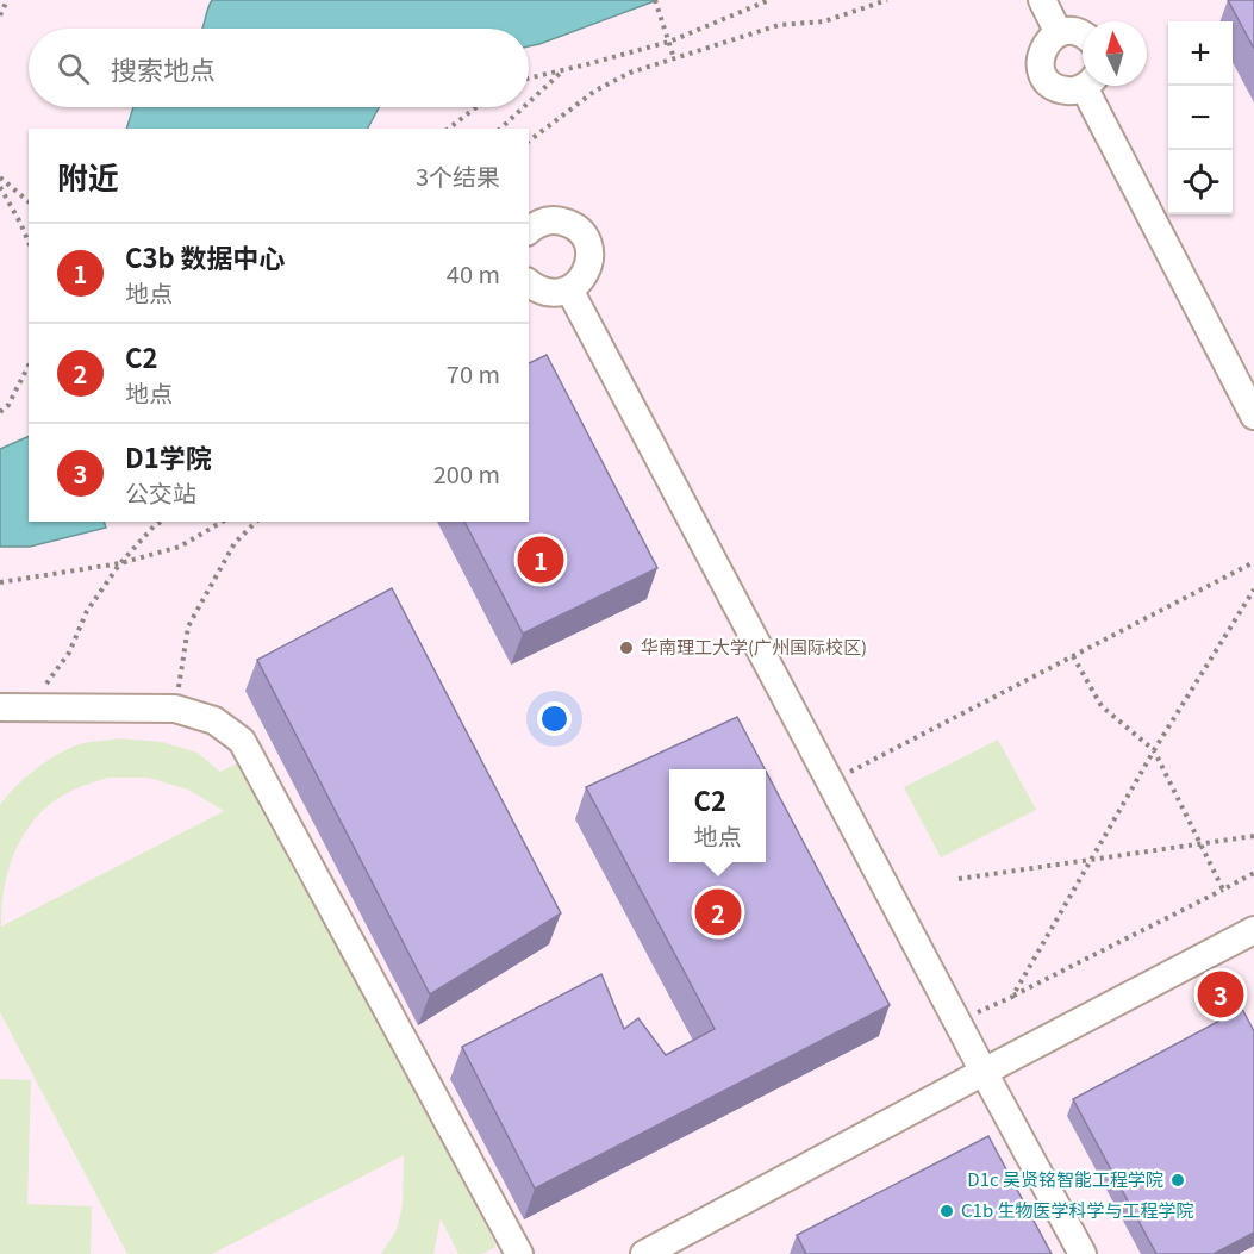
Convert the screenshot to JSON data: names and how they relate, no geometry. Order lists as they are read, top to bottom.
{
  "places": ["华南理工大学(广州国际校区)", "D1c 吴贤铭智能工程学院", "C1b 生物医学科学与工程学院"],
  "north": "top",
  "page": {
    "map_buttons": ["+", "−"],
    "search": "搜索地点",
    "heading": ["附近", "3个结果"],
    "list": [
      {
        "mark": "1",
        "name": "C3b 数据中心",
        "note": "地点",
        "value": "40 m"
      },
      {
        "mark": "2",
        "name": "C2",
        "note": "地点",
        "value": "70 m"
      },
      {
        "mark": "3",
        "name": "D1学院",
        "note": "公交站",
        "value": "200 m"
      }
    ],
    "pins": ["1", "2", "3"],
    "popup": ["C2", "地点"]
  }
}
